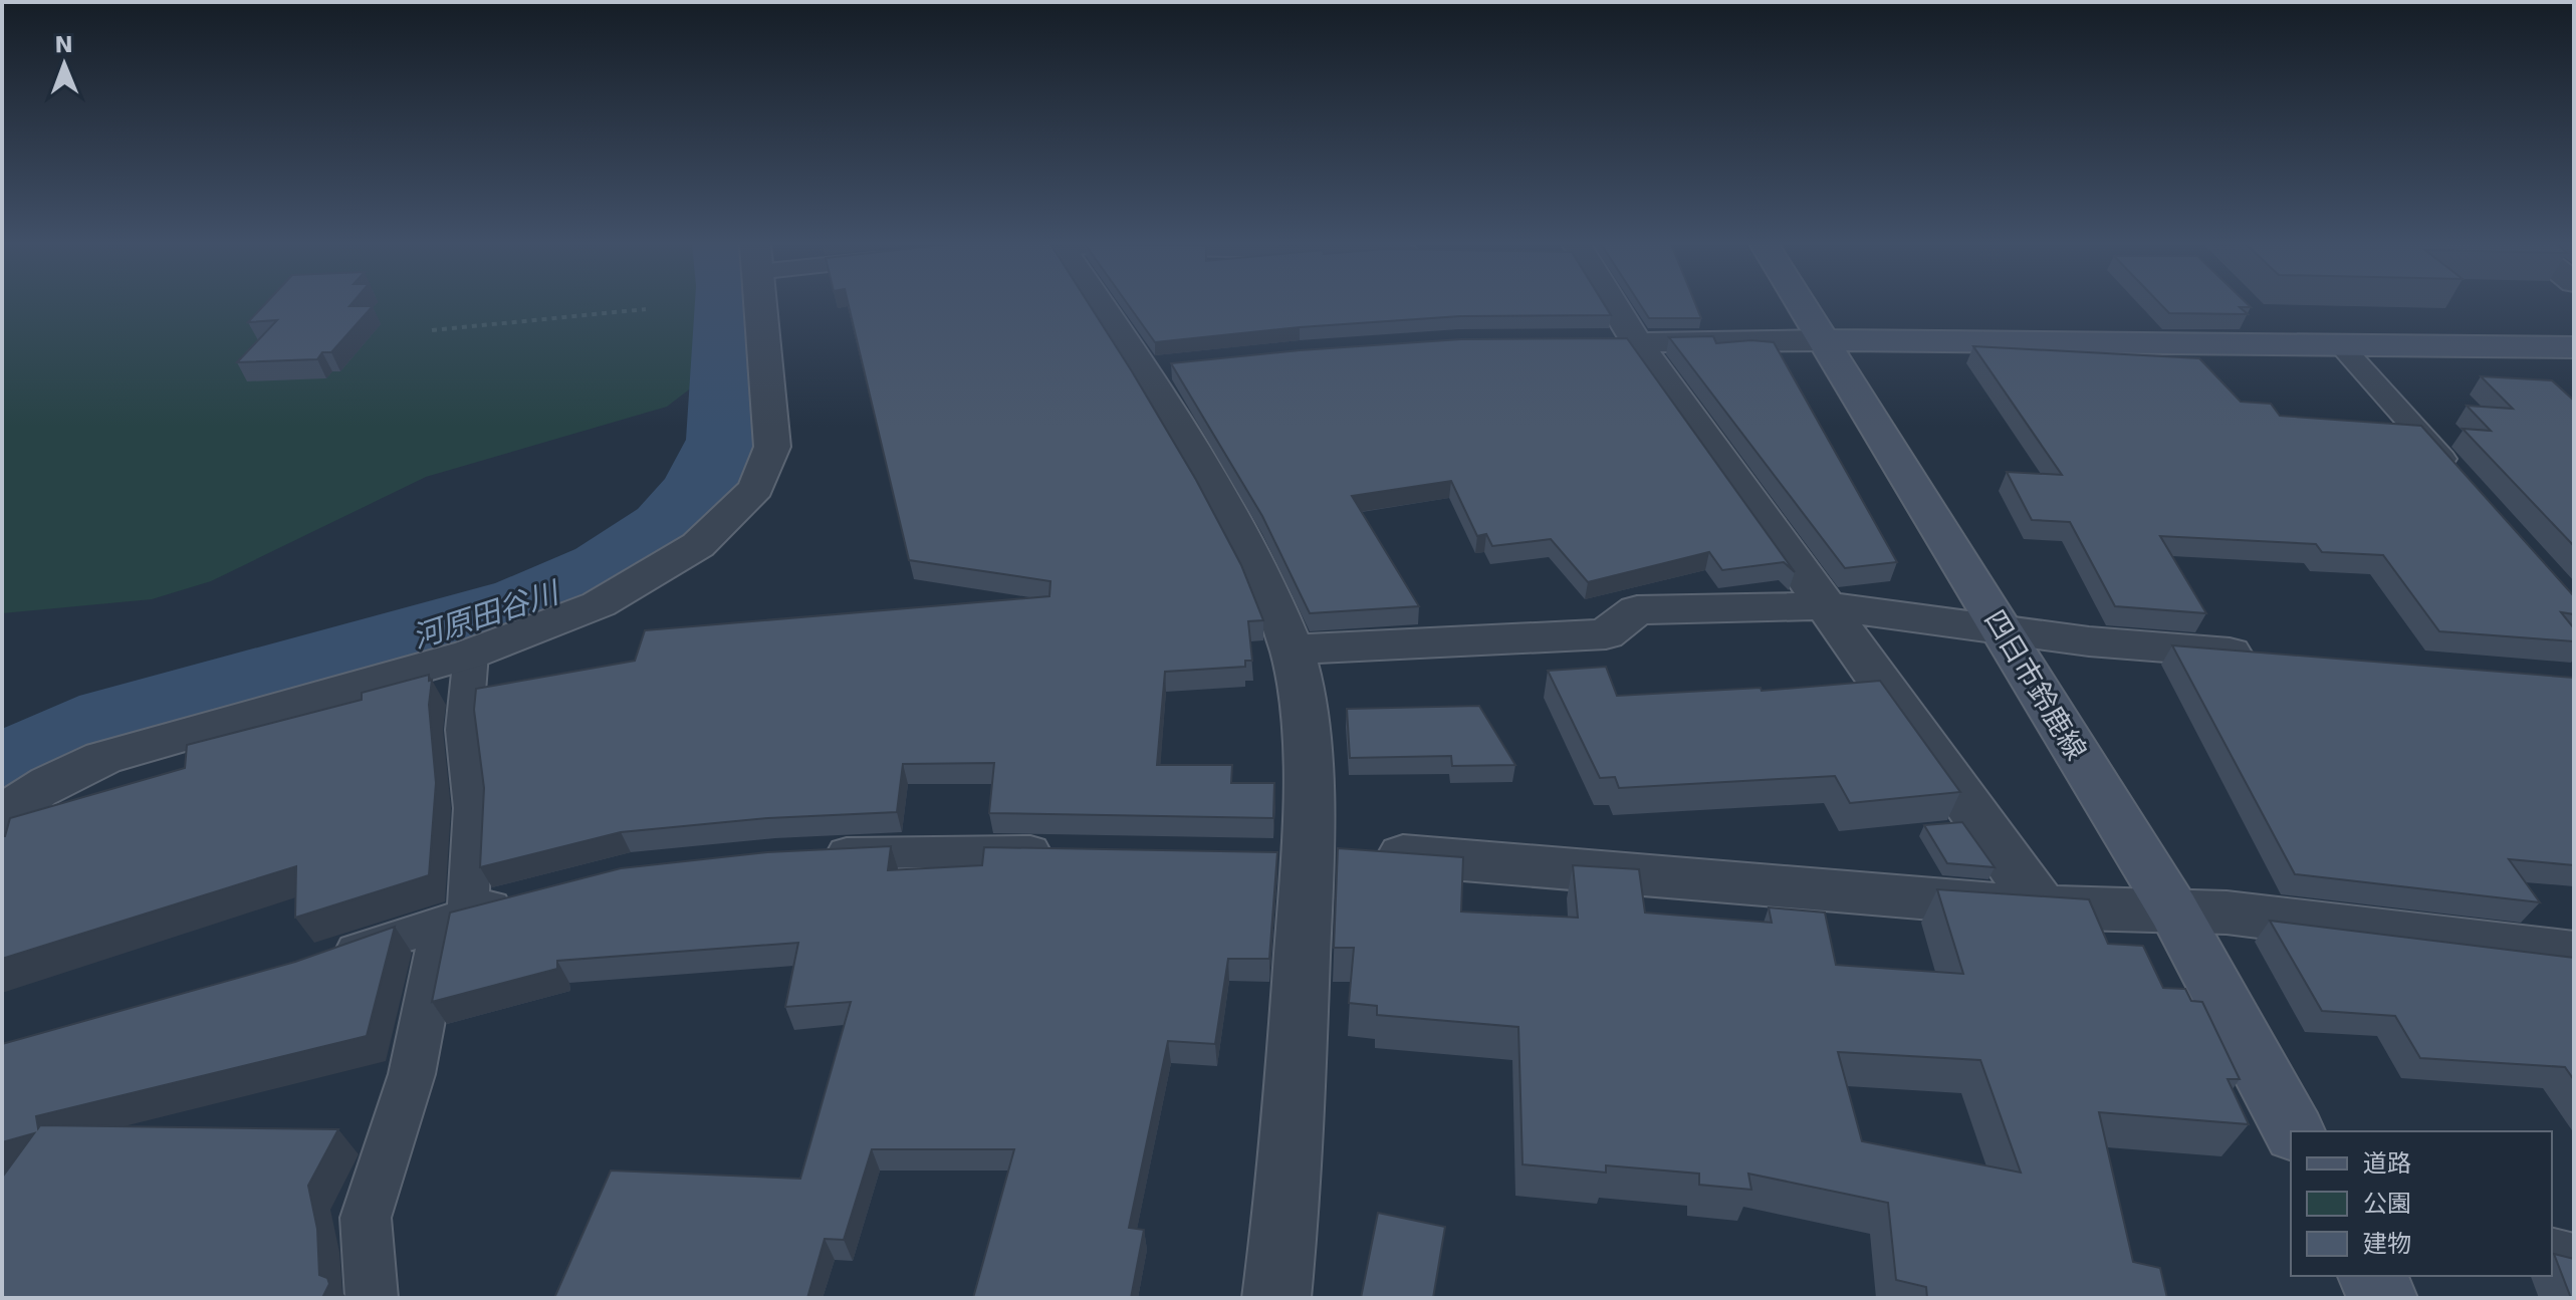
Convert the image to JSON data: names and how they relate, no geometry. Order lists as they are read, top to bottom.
{
  "streets": {
    "main road": ["四日市鈴鹿線"]
  },
  "water": ["河原田谷川"],
  "legend": ["道路", "公園", "建物"],
  "north": "top"
}
